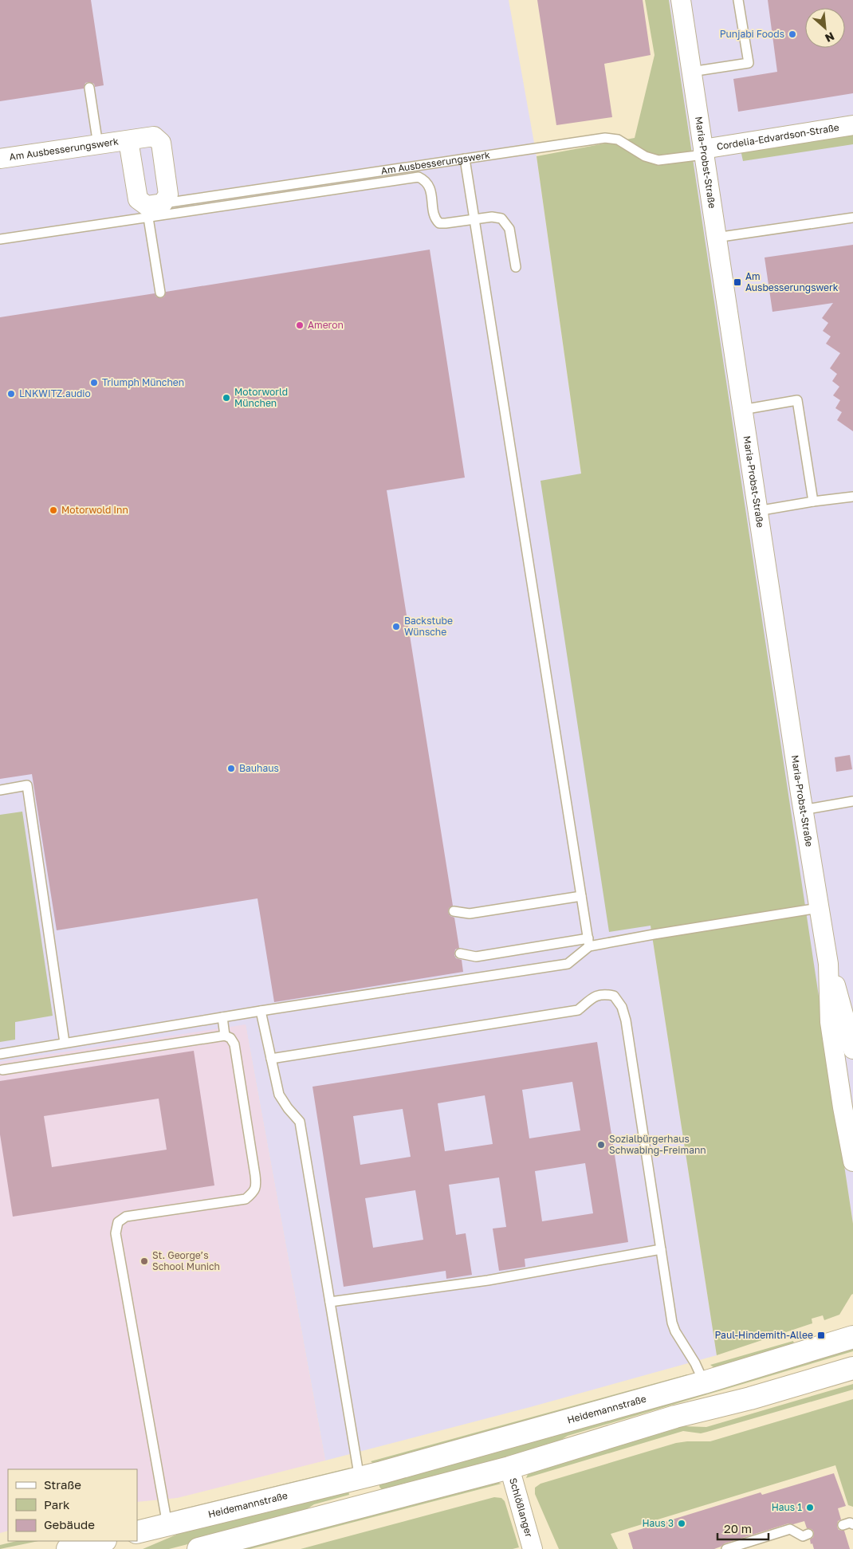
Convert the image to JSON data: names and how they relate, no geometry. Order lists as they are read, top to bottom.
{
  "streets": {
    "main road": ["Heidemannstraße"],
    "street": [
      "Cordelia-Edvardson-Straße",
      "Am Ausbesserungswerk",
      "Maria-Probst-Straße",
      "Schlößlanger"
    ]
  },
  "crossings": [
    ["Cordelia-Edvardson-Straße", "Am Ausbesserungswerk"],
    ["Cordelia-Edvardson-Straße", "Maria-Probst-Straße"],
    ["Am Ausbesserungswerk", "Maria-Probst-Straße"]
  ],
  "places": {
    "other": [
      "Punjabi Foods",
      "Ameron",
      "Triumph München",
      "LNKWITZ.audio",
      "Motorworld München",
      "Motorwold Inn",
      "Backstube Wünsche",
      "Bauhaus",
      "Sozialbürgerhaus Schwabing-Freimann",
      "St. George’s School Munich",
      "Haus 1",
      "Haus 3"
    ],
    "transit": ["Am Ausbesserungswerk", "Paul-Hindemith-Allee"]
  },
  "legend": ["Straße", "Park", "Gebäude"],
  "scale_bar": "20 m",
  "north": "bottom right"
}
